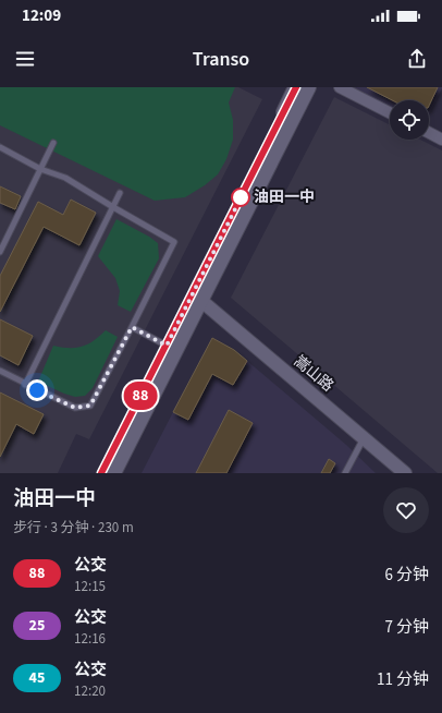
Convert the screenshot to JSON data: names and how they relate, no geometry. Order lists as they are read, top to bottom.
{
  "streets": {
    "street": ["嵩山路"]
  },
  "places": ["油田一中"],
  "lines": ["bus line 88"],
  "page": {
    "status": "12:09",
    "header": "Transo",
    "on_map": "88",
    "heading": ["油田一中", "步行 · 3 分钟 · 230 m"],
    "list": [
      {
        "mark": "88",
        "name": "公交",
        "note": "12:15",
        "value": "6 分钟"
      },
      {
        "mark": "25",
        "name": "公交",
        "note": "12:16",
        "value": "7 分钟"
      },
      {
        "mark": "45",
        "name": "公交",
        "note": "12:20",
        "value": "11 分钟"
      }
    ]
  }
}
